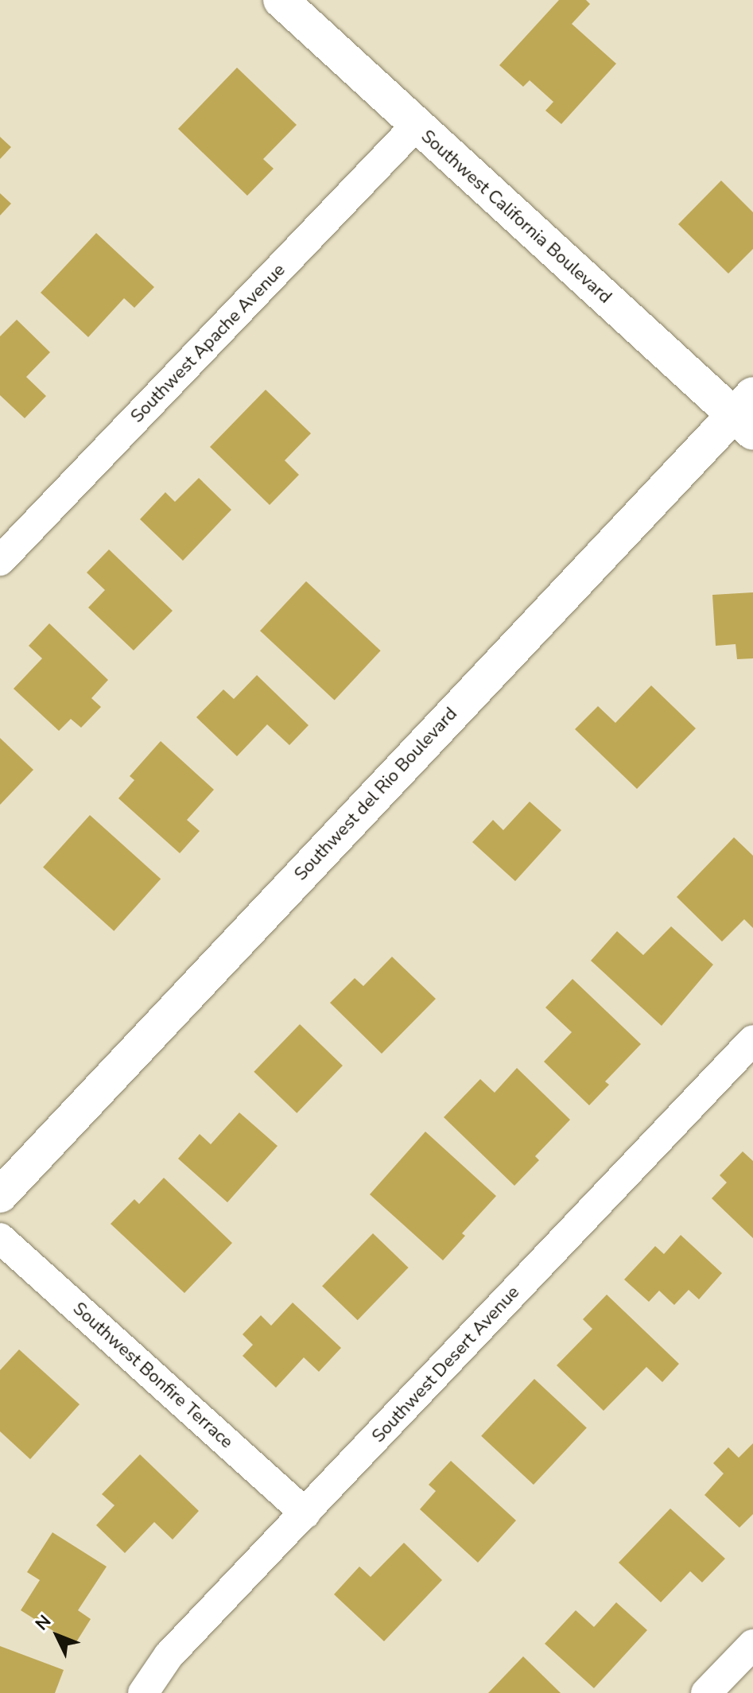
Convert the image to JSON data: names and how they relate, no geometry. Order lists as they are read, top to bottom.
{
  "streets": {
    "street": [
      "Southwest California Boulevard",
      "Southwest Apache Avenue",
      "Southwest del Rio Boulevard",
      "Southwest Desert Avenue",
      "Southwest Bonfire Terrace"
    ]
  },
  "crossings": [
    ["Southwest California Boulevard", "Southwest Apache Avenue"],
    ["Southwest California Boulevard", "Southwest del Rio Boulevard"],
    ["Southwest Desert Avenue", "Southwest Bonfire Terrace"]
  ],
  "north": "top left"
}
